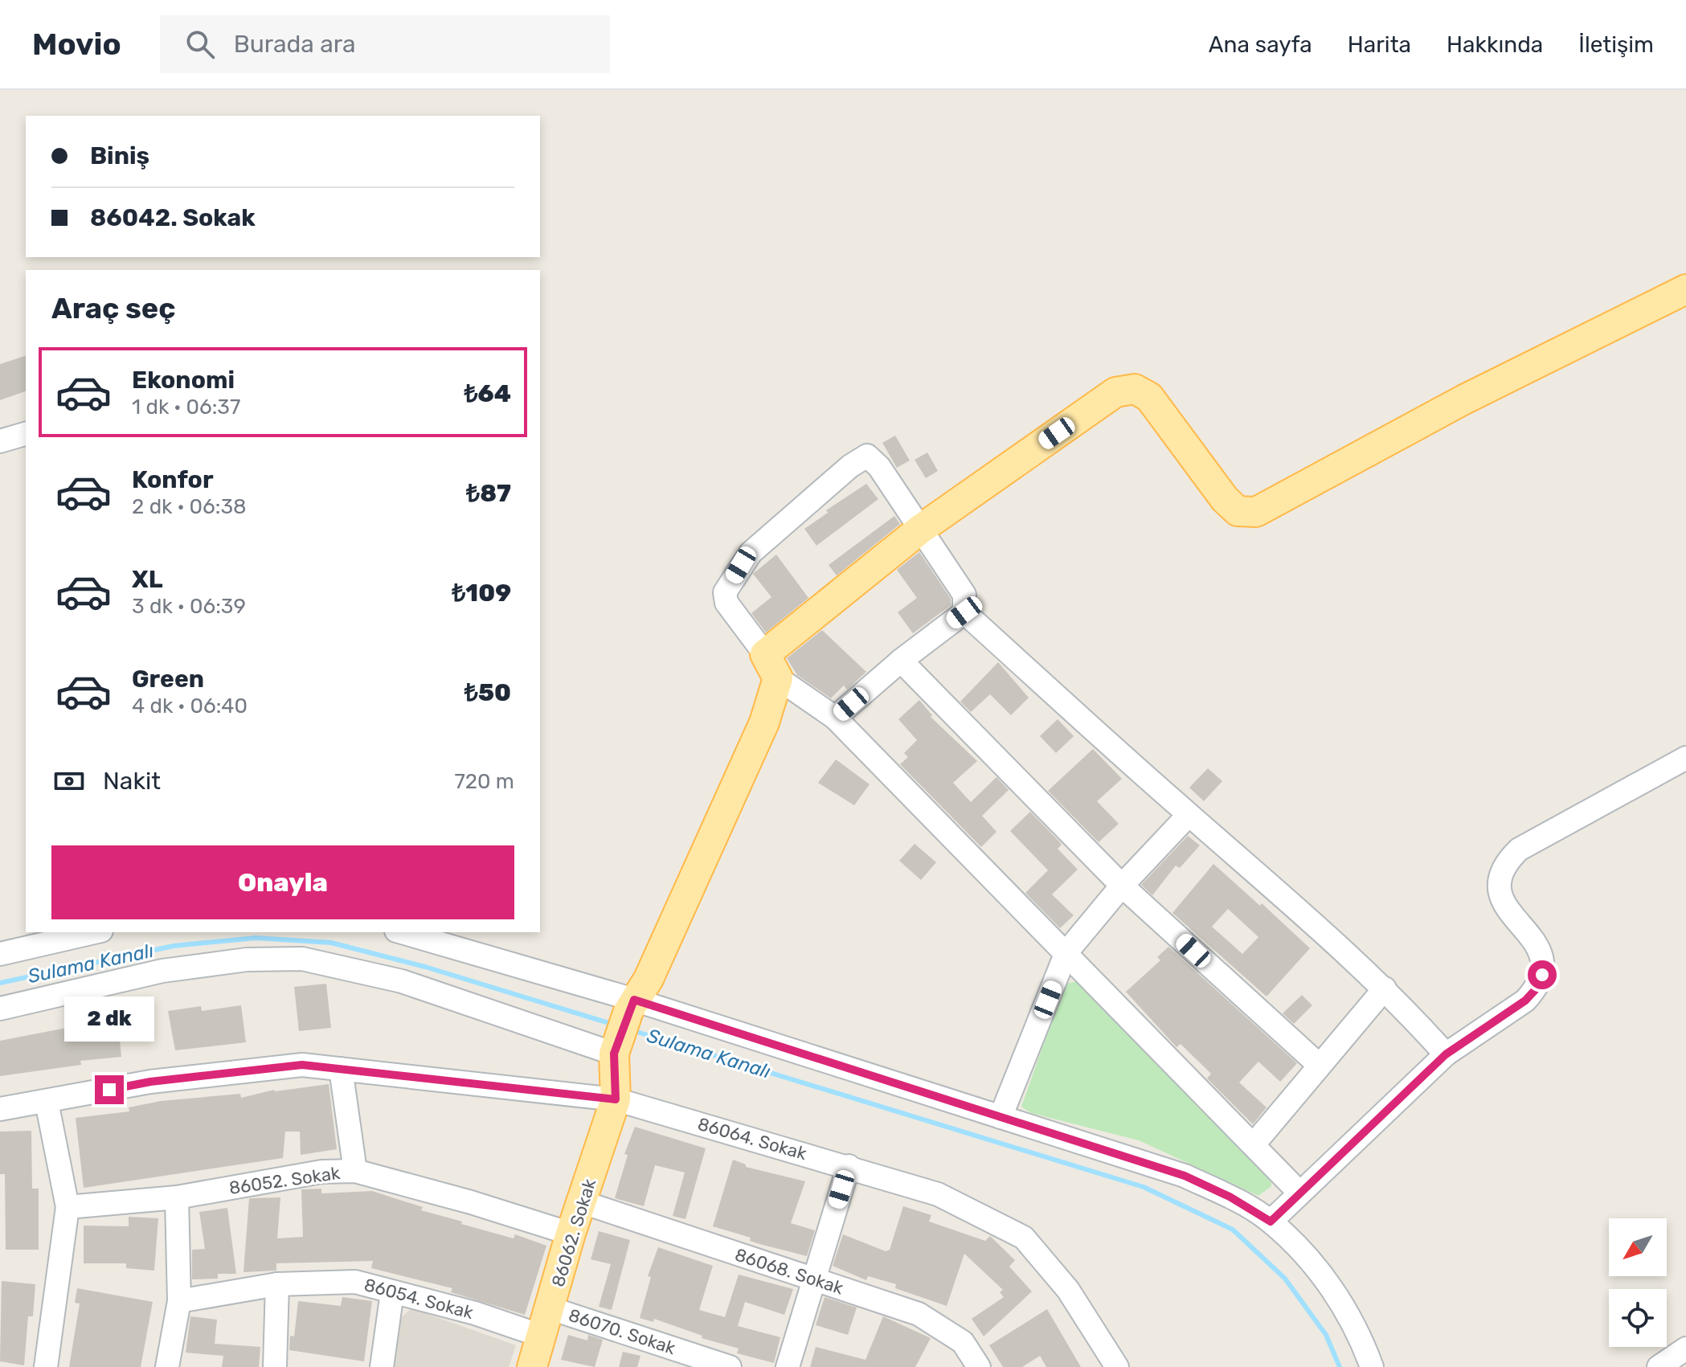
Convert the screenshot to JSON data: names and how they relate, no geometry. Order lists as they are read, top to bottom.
{
  "streets": {
    "main road": ["86062. Sokak"],
    "street": [
      "86064. Sokak",
      "86052. Sokak",
      "86068. Sokak",
      "86054. Sokak",
      "86070. Sokak"
    ]
  },
  "crossings": [
    ["86064. Sokak", "86062. Sokak"],
    ["86052. Sokak", "86062. Sokak"],
    ["86062. Sokak", "86068. Sokak"],
    ["86062. Sokak", "86054. Sokak"],
    ["86062. Sokak", "86070. Sokak"]
  ],
  "water": ["Sulama Kanalı"],
  "north": "bottom left",
  "page": {
    "header": "Movio",
    "search": "Burada ara",
    "nav": [
      "Ana sayfa",
      "Harita",
      "Hakkında",
      "İletişim"
    ],
    "banner": ["Biniş", "86042. Sokak"],
    "heading": "Araç seç",
    "list": [
      {
        "name": "Ekonomi",
        "note": "1 dk · 06:37",
        "value": "₺64"
      },
      {
        "name": "Konfor",
        "note": "2 dk · 06:38",
        "value": "₺87"
      },
      {
        "name": "XL",
        "note": "3 dk · 06:39",
        "value": "₺109"
      },
      {
        "name": "Green",
        "note": "4 dk · 06:40",
        "value": "₺50"
      }
    ],
    "pay": ["Nakit", "720 m"],
    "buttons": "Onayla",
    "bubble": "2 dk"
  }
}
